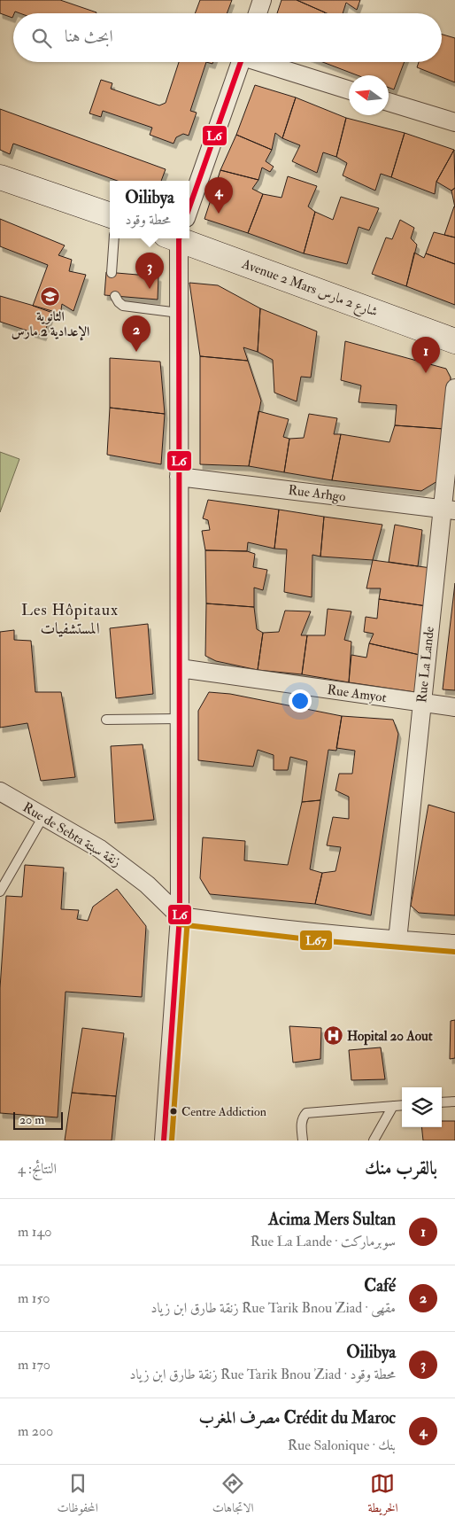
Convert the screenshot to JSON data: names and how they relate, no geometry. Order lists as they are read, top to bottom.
{
  "streets": {
    "main road": ["Avenue 2 Mars شارع 2 مارس"],
    "street": [
      "Rue Arhgo",
      "Rue La Lande",
      "Rue Amyot",
      "Rue de Sebta زنقة سبتة"
    ]
  },
  "crossings": [
    ["Rue Arhgo", "Rue La Lande"],
    ["Rue La Lande", "Rue Amyot"]
  ],
  "districts": ["Les Hôpitaux المستشفيات"],
  "places": {
    "school or university": ["الثانوية الإعدادية 2 مارس"],
    "hospital": ["Hopital 20 Aout"],
    "other": ["Centre Addiction"]
  },
  "lines": ["transit line L6", "transit line L67"],
  "scale_bar": "20 m",
  "north": "left",
  "page": {
    "search": "ابحث هنا",
    "pins": [
      "4",
      "3",
      "2",
      "1"
    ],
    "popup": ["Oilibya", "محطة وقود"],
    "scale": "20 m",
    "heading": ["بالقرب منك", "النتائج: 4"],
    "list": [
      {
        "mark": "1",
        "name": "Acima Mers Sultan",
        "note": "سوبرماركت · Rue La Lande",
        "value": "140 m"
      },
      {
        "mark": "2",
        "name": "Café",
        "note": "مقهى · Rue Tarik Bnou Ziad زنقة طارق ابن زياد",
        "value": "150 m"
      },
      {
        "mark": "3",
        "name": "Oilibya",
        "note": "محطة وقود · Rue Tarik Bnou Ziad زنقة طارق ابن زياد",
        "value": "170 m"
      },
      {
        "mark": "4",
        "name": "Crédit du Maroc مصرف المغرب",
        "note": "بنك · Rue Salonique",
        "value": "200 m"
      }
    ],
    "nav": ["الخريطة", "الاتجاهات", "المحفوظات"]
  }
}
